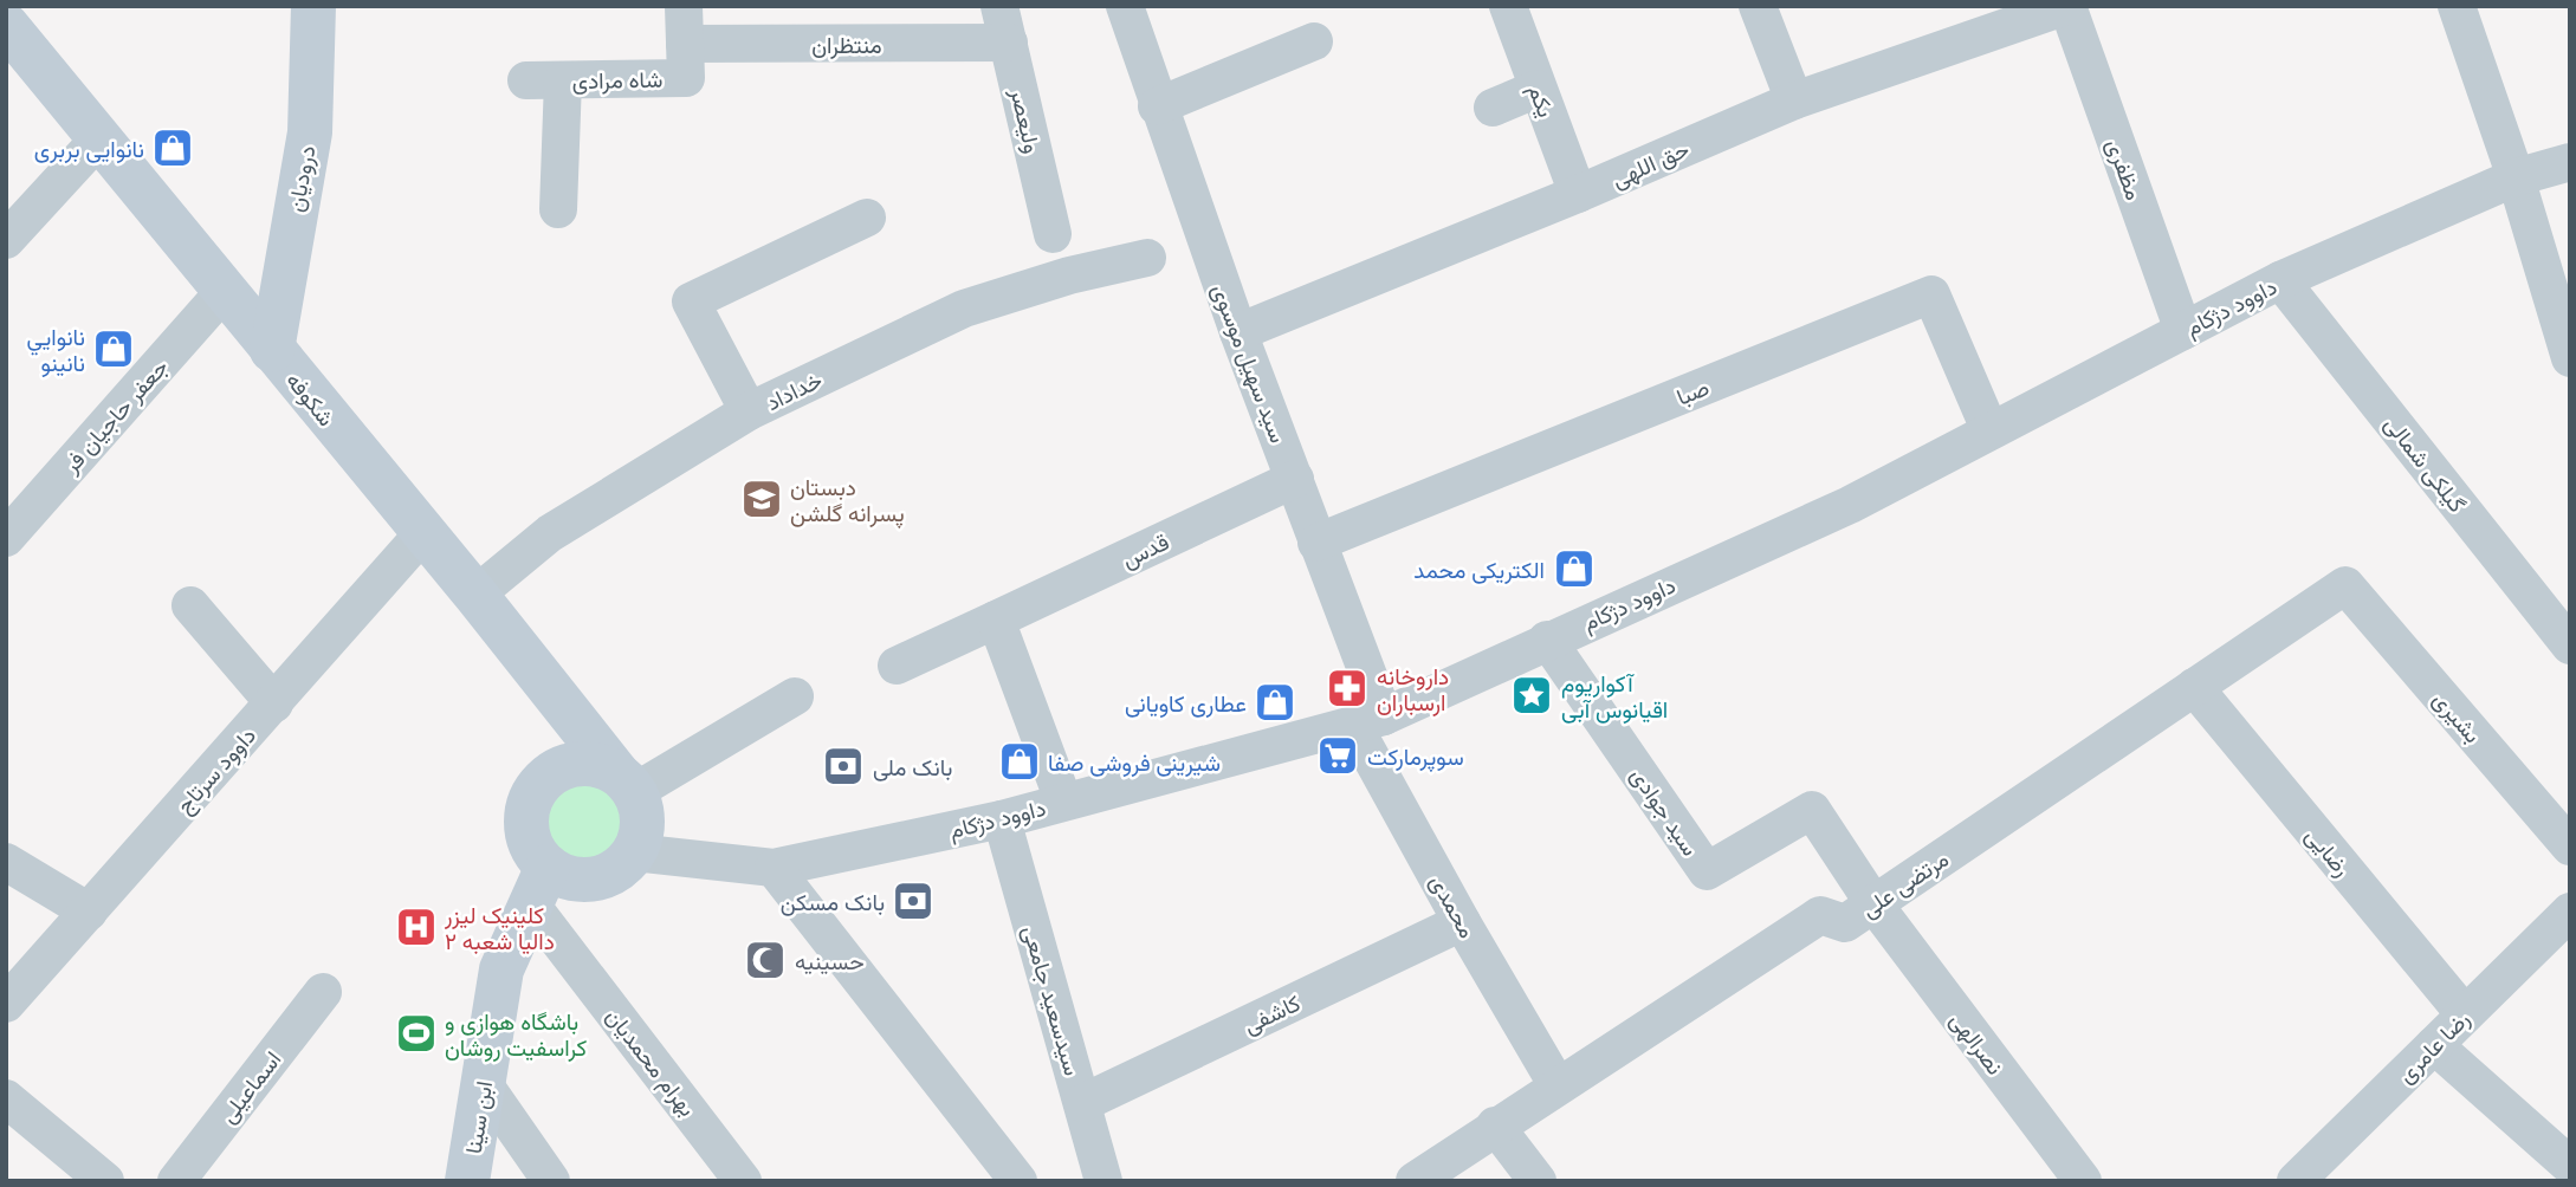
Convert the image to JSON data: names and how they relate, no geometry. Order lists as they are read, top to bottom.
{
  "streets": {
    "main road": ["درودیان", "شکوفه", "ابن سینا"],
    "street": [
      "منتظران",
      "شاه مرادی",
      "یکم",
      "ولیعصر",
      "حق اللهی",
      "مظفری",
      "داوود دژکام",
      "سید سهیل موسوی",
      "خداداد",
      "صبا",
      "جعفر حاجیان فر",
      "گيلکی شمالی",
      "قدس",
      "بشیری",
      "داوود سرتاج",
      "سید جوادی",
      "رضایی",
      "مرتضی علی",
      "محمدی",
      "سیدسعید جامعی",
      "کاشفی",
      "نصرالهی",
      "رضا عامری",
      "بهرام محمدیان",
      "اسماعیلی"
    ]
  },
  "crossings": [
    ["منتظران", "شاه مرادی"],
    ["منتظران", "ولیعصر"],
    ["یکم", "حق اللهی"],
    ["حق اللهی", "مظفری"],
    ["حق اللهی", "سید سهیل موسوی"],
    ["مظفری", "داوود دژکام"],
    ["درودیان", "شکوفه"],
    ["داوود دژکام", "سید سهیل موسوی"],
    ["داوود دژکام", "صبا"],
    ["داوود دژکام", "شکوفه"],
    ["داوود دژکام", "گيلکی شمالی"],
    ["داوود دژکام", "سید جوادی"],
    ["داوود دژکام", "محمدی"],
    ["داوود دژکام", "سیدسعید جامعی"],
    ["داوود دژکام", "بهرام محمدیان"],
    ["داوود دژکام", "ابن سینا"],
    ["سید سهیل موسوی", "صبا"],
    ["سید سهیل موسوی", "قدس"],
    ["سید سهیل موسوی", "محمدی"],
    ["خداداد", "شکوفه"],
    ["شکوفه", "جعفر حاجیان فر"],
    ["شکوفه", "داوود سرتاج"],
    ["شکوفه", "بهرام محمدیان"],
    ["شکوفه", "ابن سینا"],
    ["بشیری", "مرتضی علی"],
    ["سید جوادی", "مرتضی علی"],
    ["سید جوادی", "نصرالهی"],
    ["رضایی", "مرتضی علی"],
    ["رضایی", "رضا عامری"],
    ["مرتضی علی", "محمدی"],
    ["مرتضی علی", "نصرالهی"],
    ["محمدی", "کاشفی"],
    ["سیدسعید جامعی", "کاشفی"],
    ["بهرام محمدیان", "ابن سینا"]
  ],
  "places": {
    "shop": [
      "نانوایی بربری",
      "نانوايي نانينو",
      "الکتریکی محمد",
      "عطاری کاویانی",
      "شیرینی فروشی صفا"
    ],
    "school or university": ["دبستان پسرانه گلشن"],
    "pharmacy": ["داروخانه ارسباران"],
    "place": ["آکواریوم اقیانوس آبی"],
    "supermarket": ["سوپرمارکت"],
    "bank": ["بانک ملی", "بانک مسکن"],
    "hospital": ["کلینیک لیزر دالیا شعبه ۲"],
    "mosque": ["حسینیه"],
    "sports": ["باشگاه هوازی و کراسفیت روشان"]
  }
}
